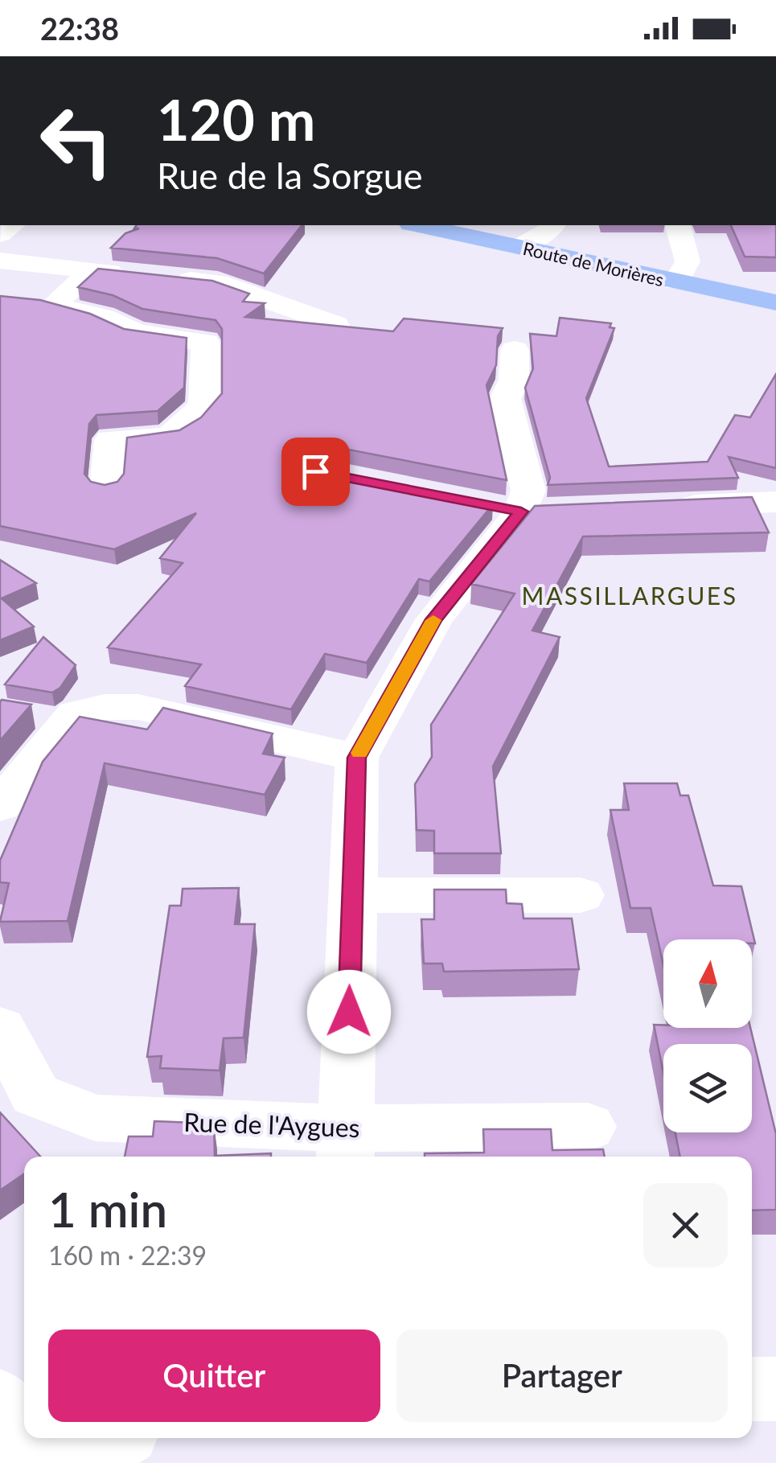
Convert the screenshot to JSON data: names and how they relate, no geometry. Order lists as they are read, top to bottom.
{
  "streets": {
    "main road": ["Route de Morières"],
    "street": ["Rue de l'Aygues"]
  },
  "districts": ["MASSILLARGUES"],
  "north": "top",
  "page": {
    "status": "22:38",
    "turn": ["120 m", "Rue de la Sorgue"],
    "heading": ["1 min", "160 m · 22:39"],
    "buttons": ["Quitter", "Partager"]
  }
}
